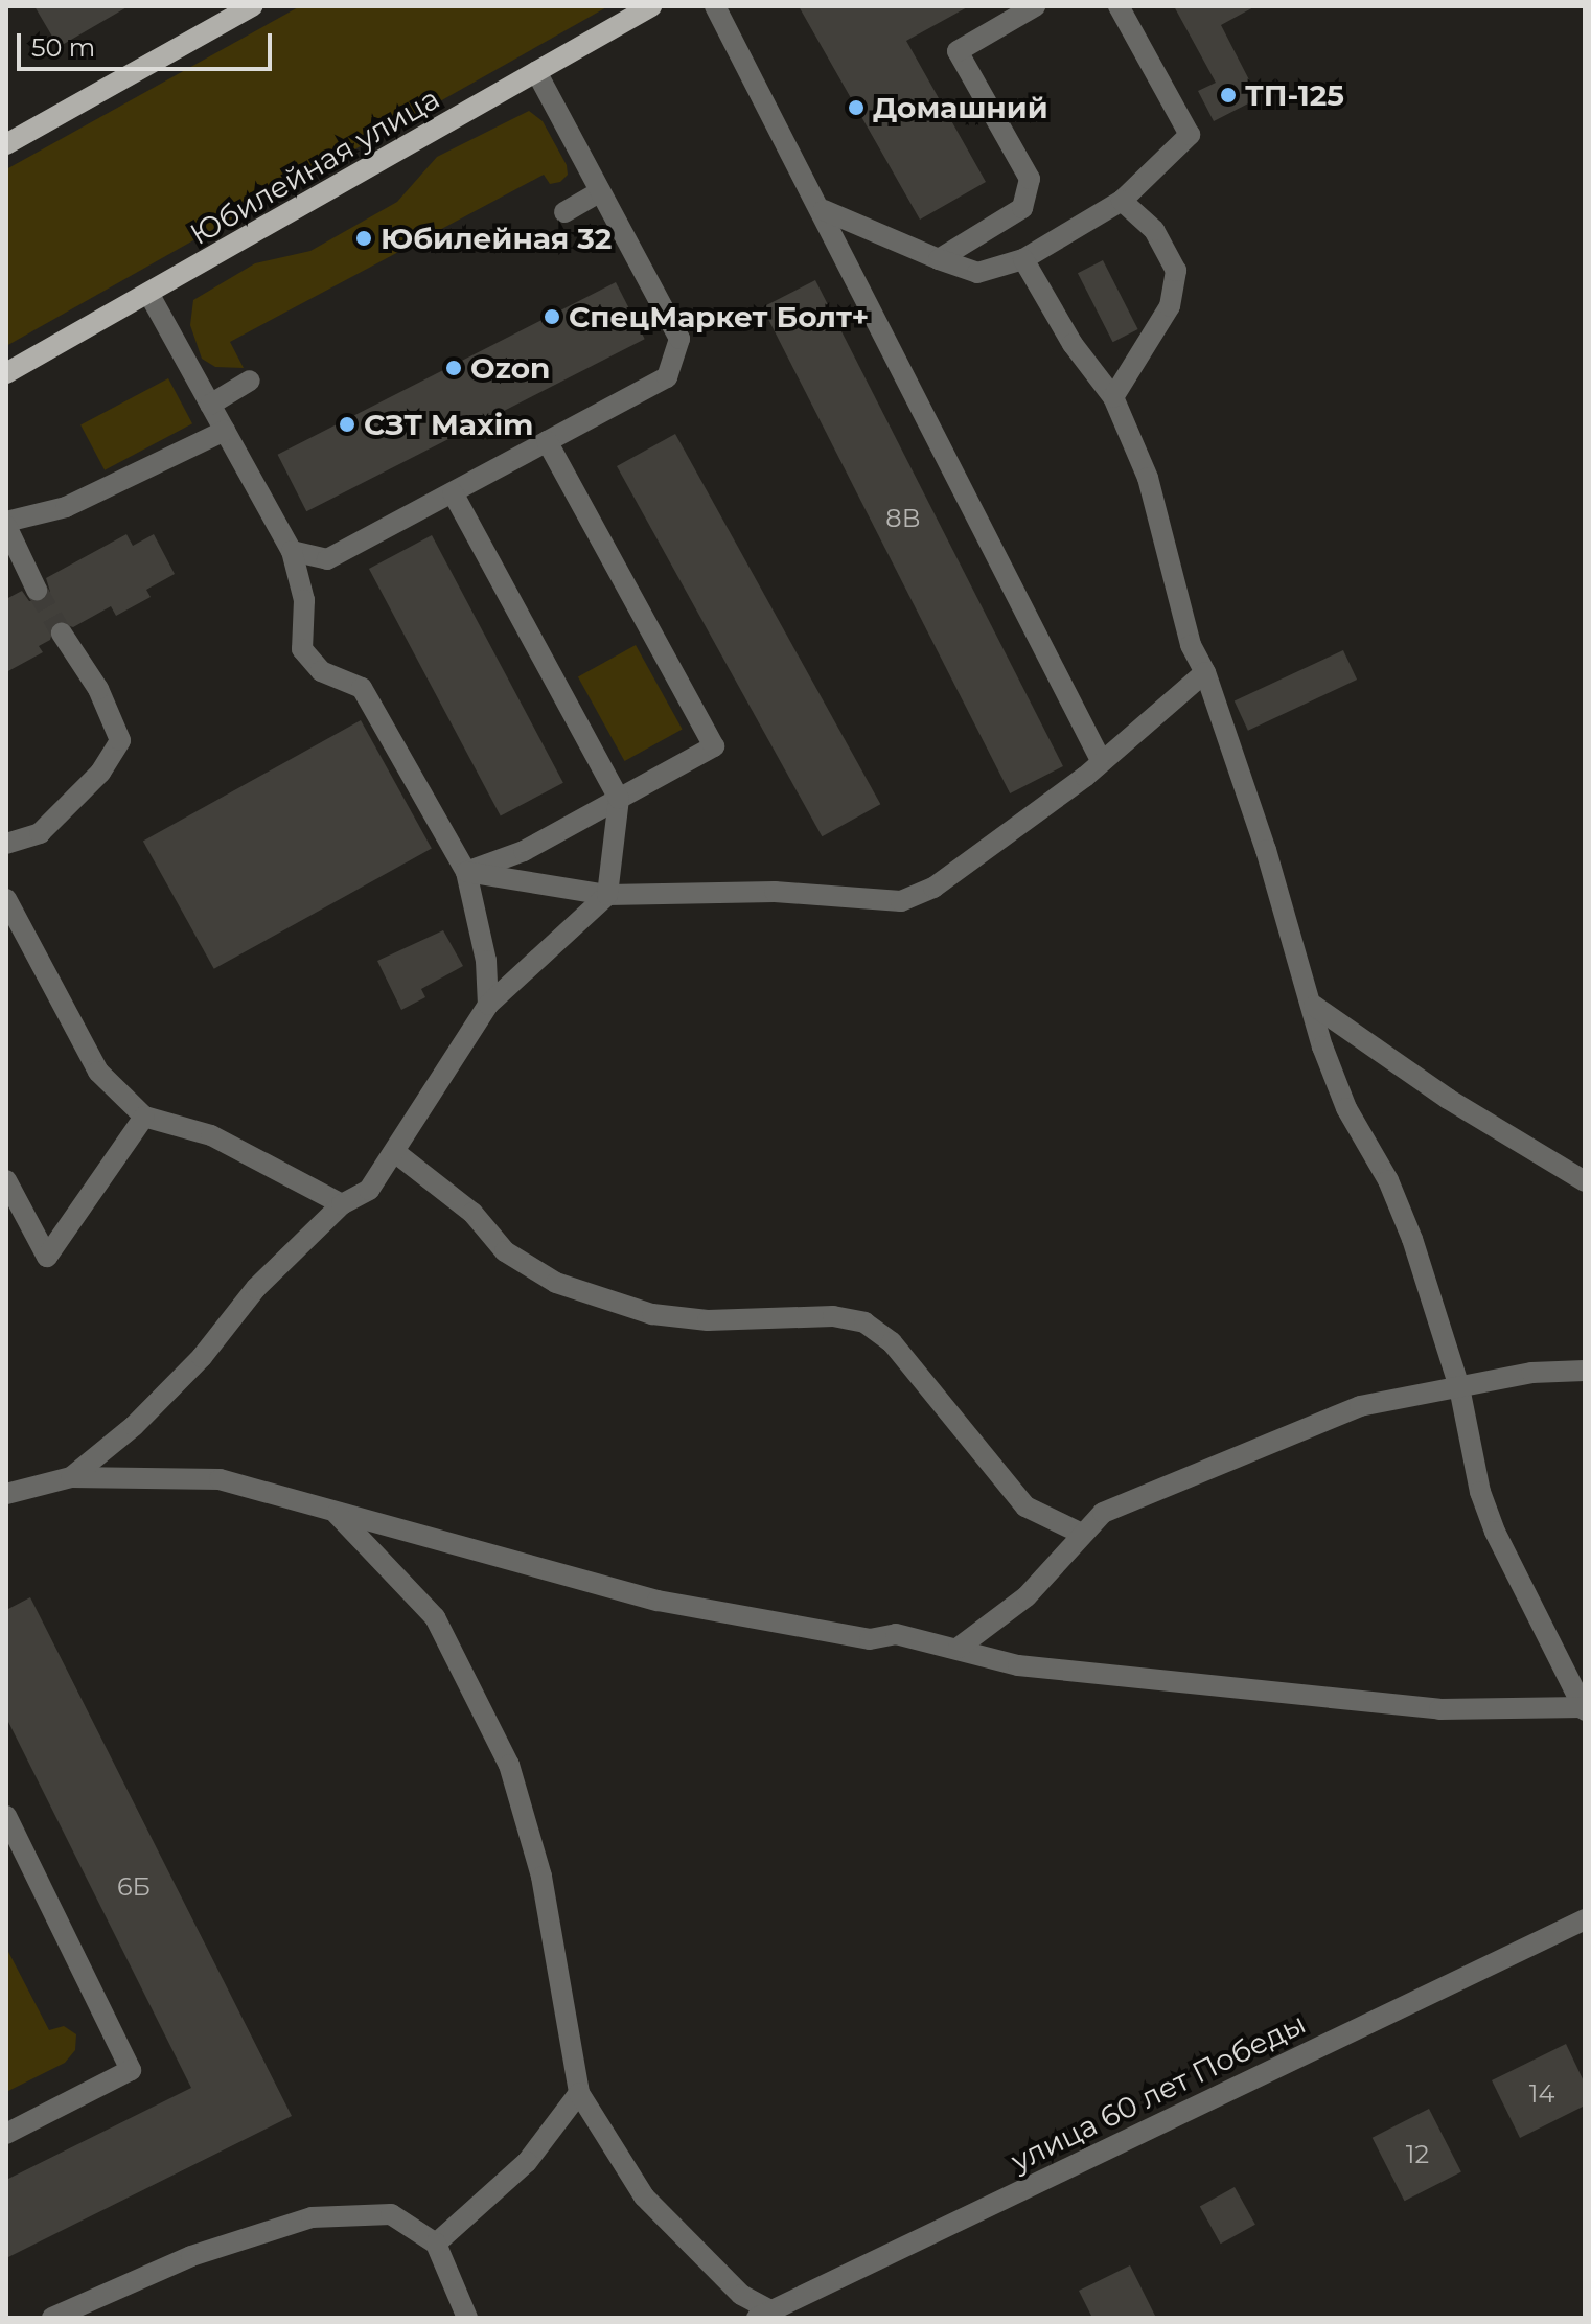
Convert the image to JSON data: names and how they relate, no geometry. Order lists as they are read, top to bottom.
{
  "streets": {
    "main road": ["Юбилейная улица"],
    "street": ["улица 60 лет Победы"]
  },
  "places": [
    "ТП-125",
    "Домашний",
    "Юбилейная 32",
    "СпецМаркет Болт+",
    "Ozon",
    "СЗТ Maxim"
  ],
  "house_numbers": [
    "8В",
    "6Б",
    "14",
    "12"
  ],
  "scale_bar": "50 m"
}
